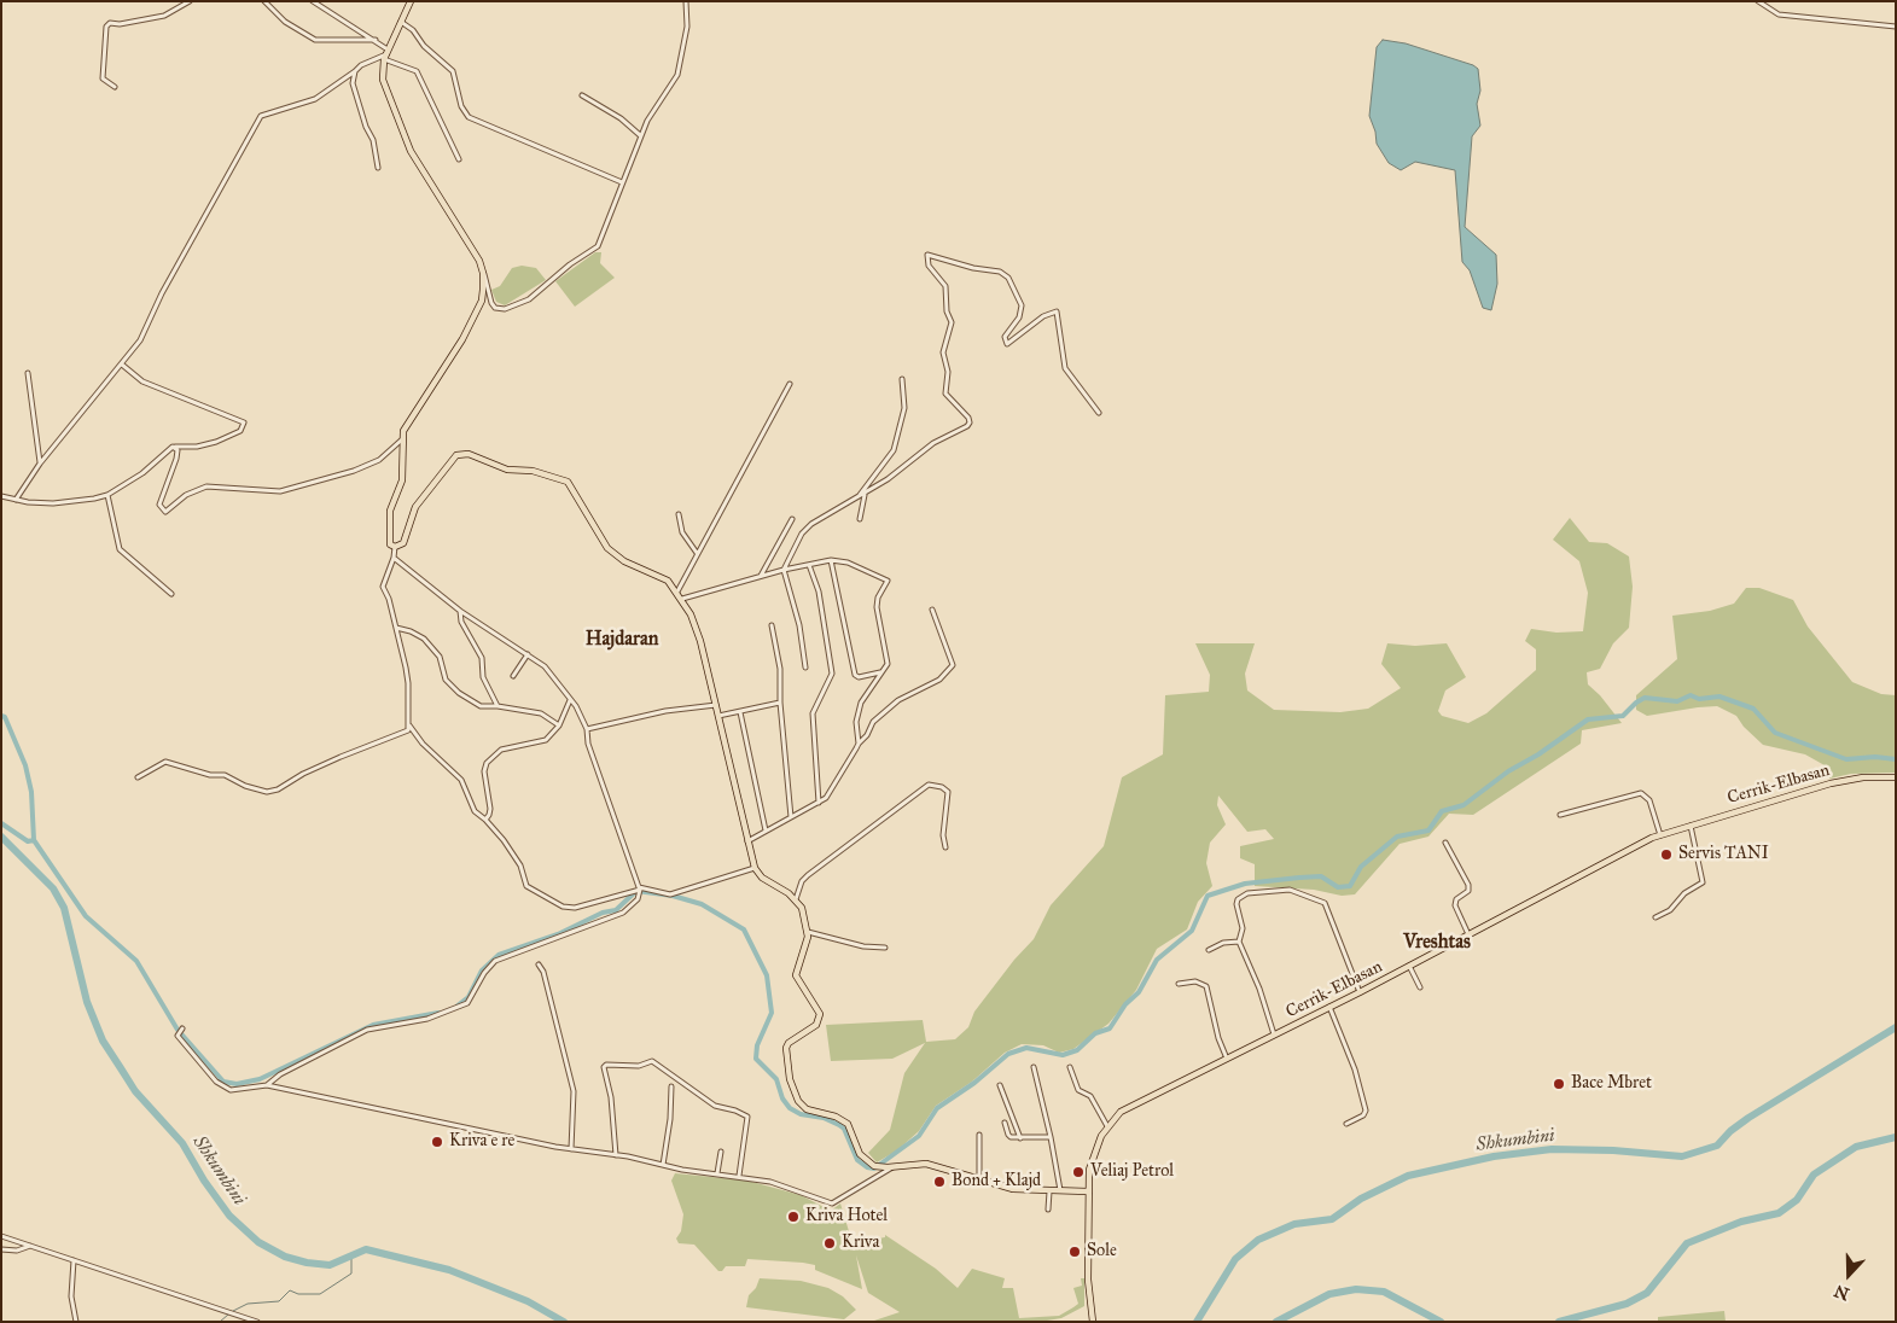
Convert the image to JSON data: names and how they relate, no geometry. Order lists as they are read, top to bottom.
{
  "streets": {
    "main road": ["Cerrik-Elbasan"]
  },
  "districts": ["Hajdaran", "Vreshtas"],
  "water": ["Shkumbini"],
  "places": [
    "Servis TANI",
    "Bace Mbret",
    "Kriva e re",
    "Veliaj Petrol",
    "Bond + Klajd",
    "Kriva Hotel",
    "Kriva",
    "Sole"
  ],
  "north": "bottom"
}
